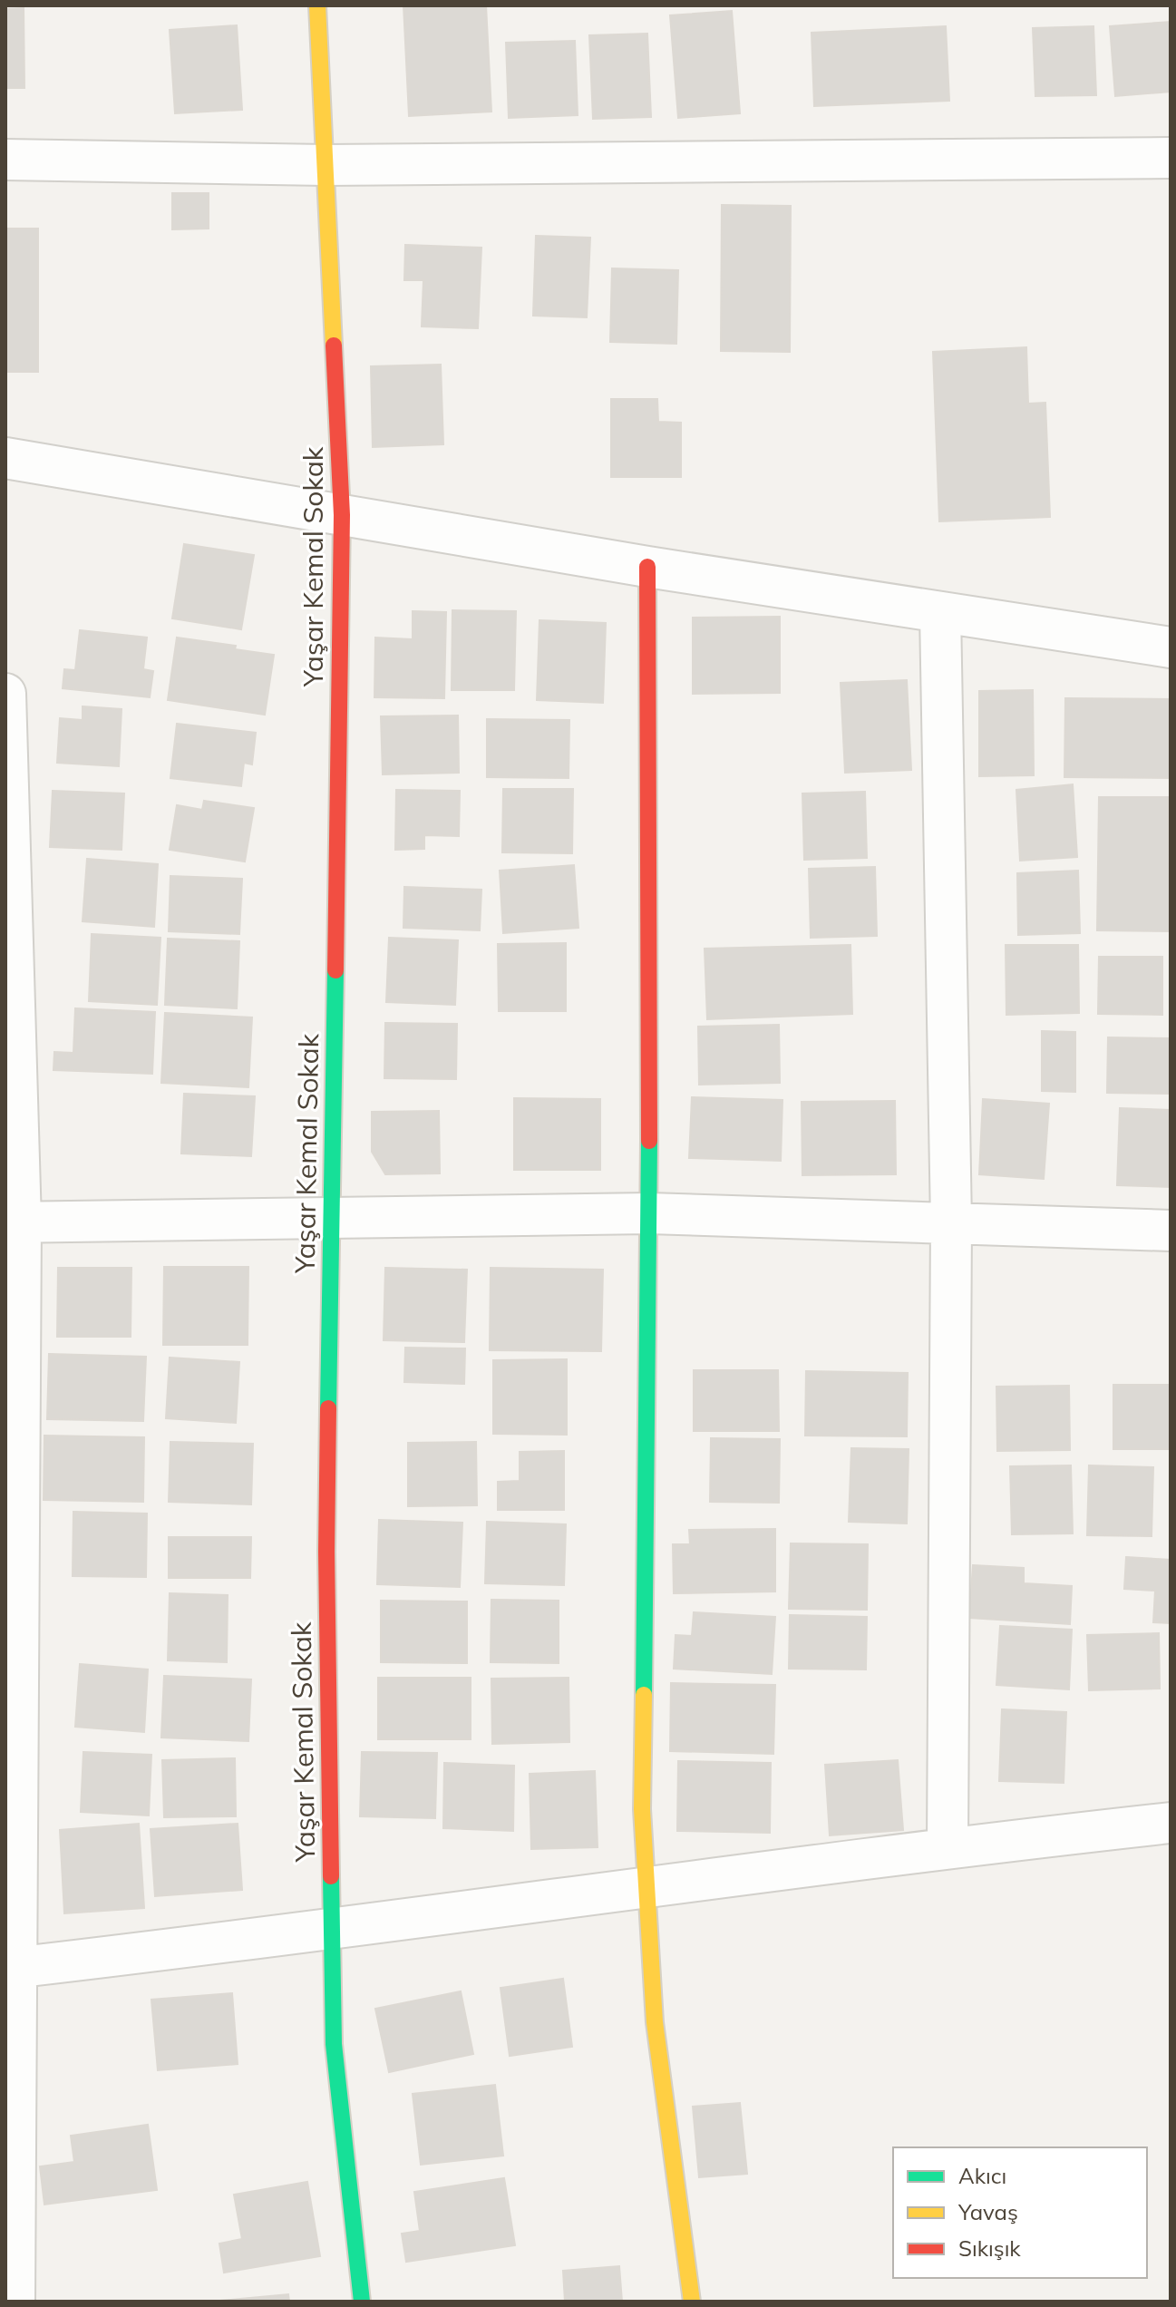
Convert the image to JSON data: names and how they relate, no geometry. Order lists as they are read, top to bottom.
{
  "streets": {
    "street": ["Yaşar Kemal Sokak"]
  },
  "legend": ["Akıcı", "Yavaş", "Sıkışık"]
}
